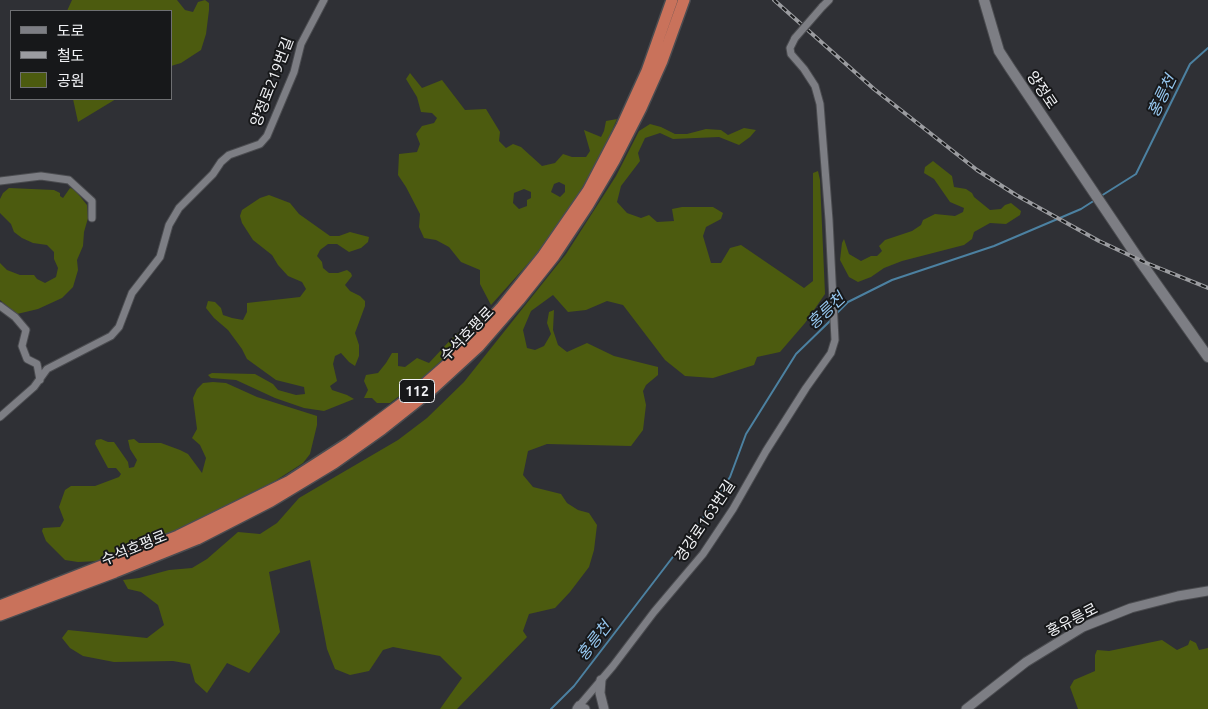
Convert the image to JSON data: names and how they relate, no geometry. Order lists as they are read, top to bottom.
{
  "streets": {
    "highway": ["수석호평로", "112"],
    "main road": ["양정로"],
    "street": ["양정로219번길", "경강로163번길", "홍유릉로"]
  },
  "water": ["홍릉천"],
  "legend": ["도로", "철도", "공원"]
}
